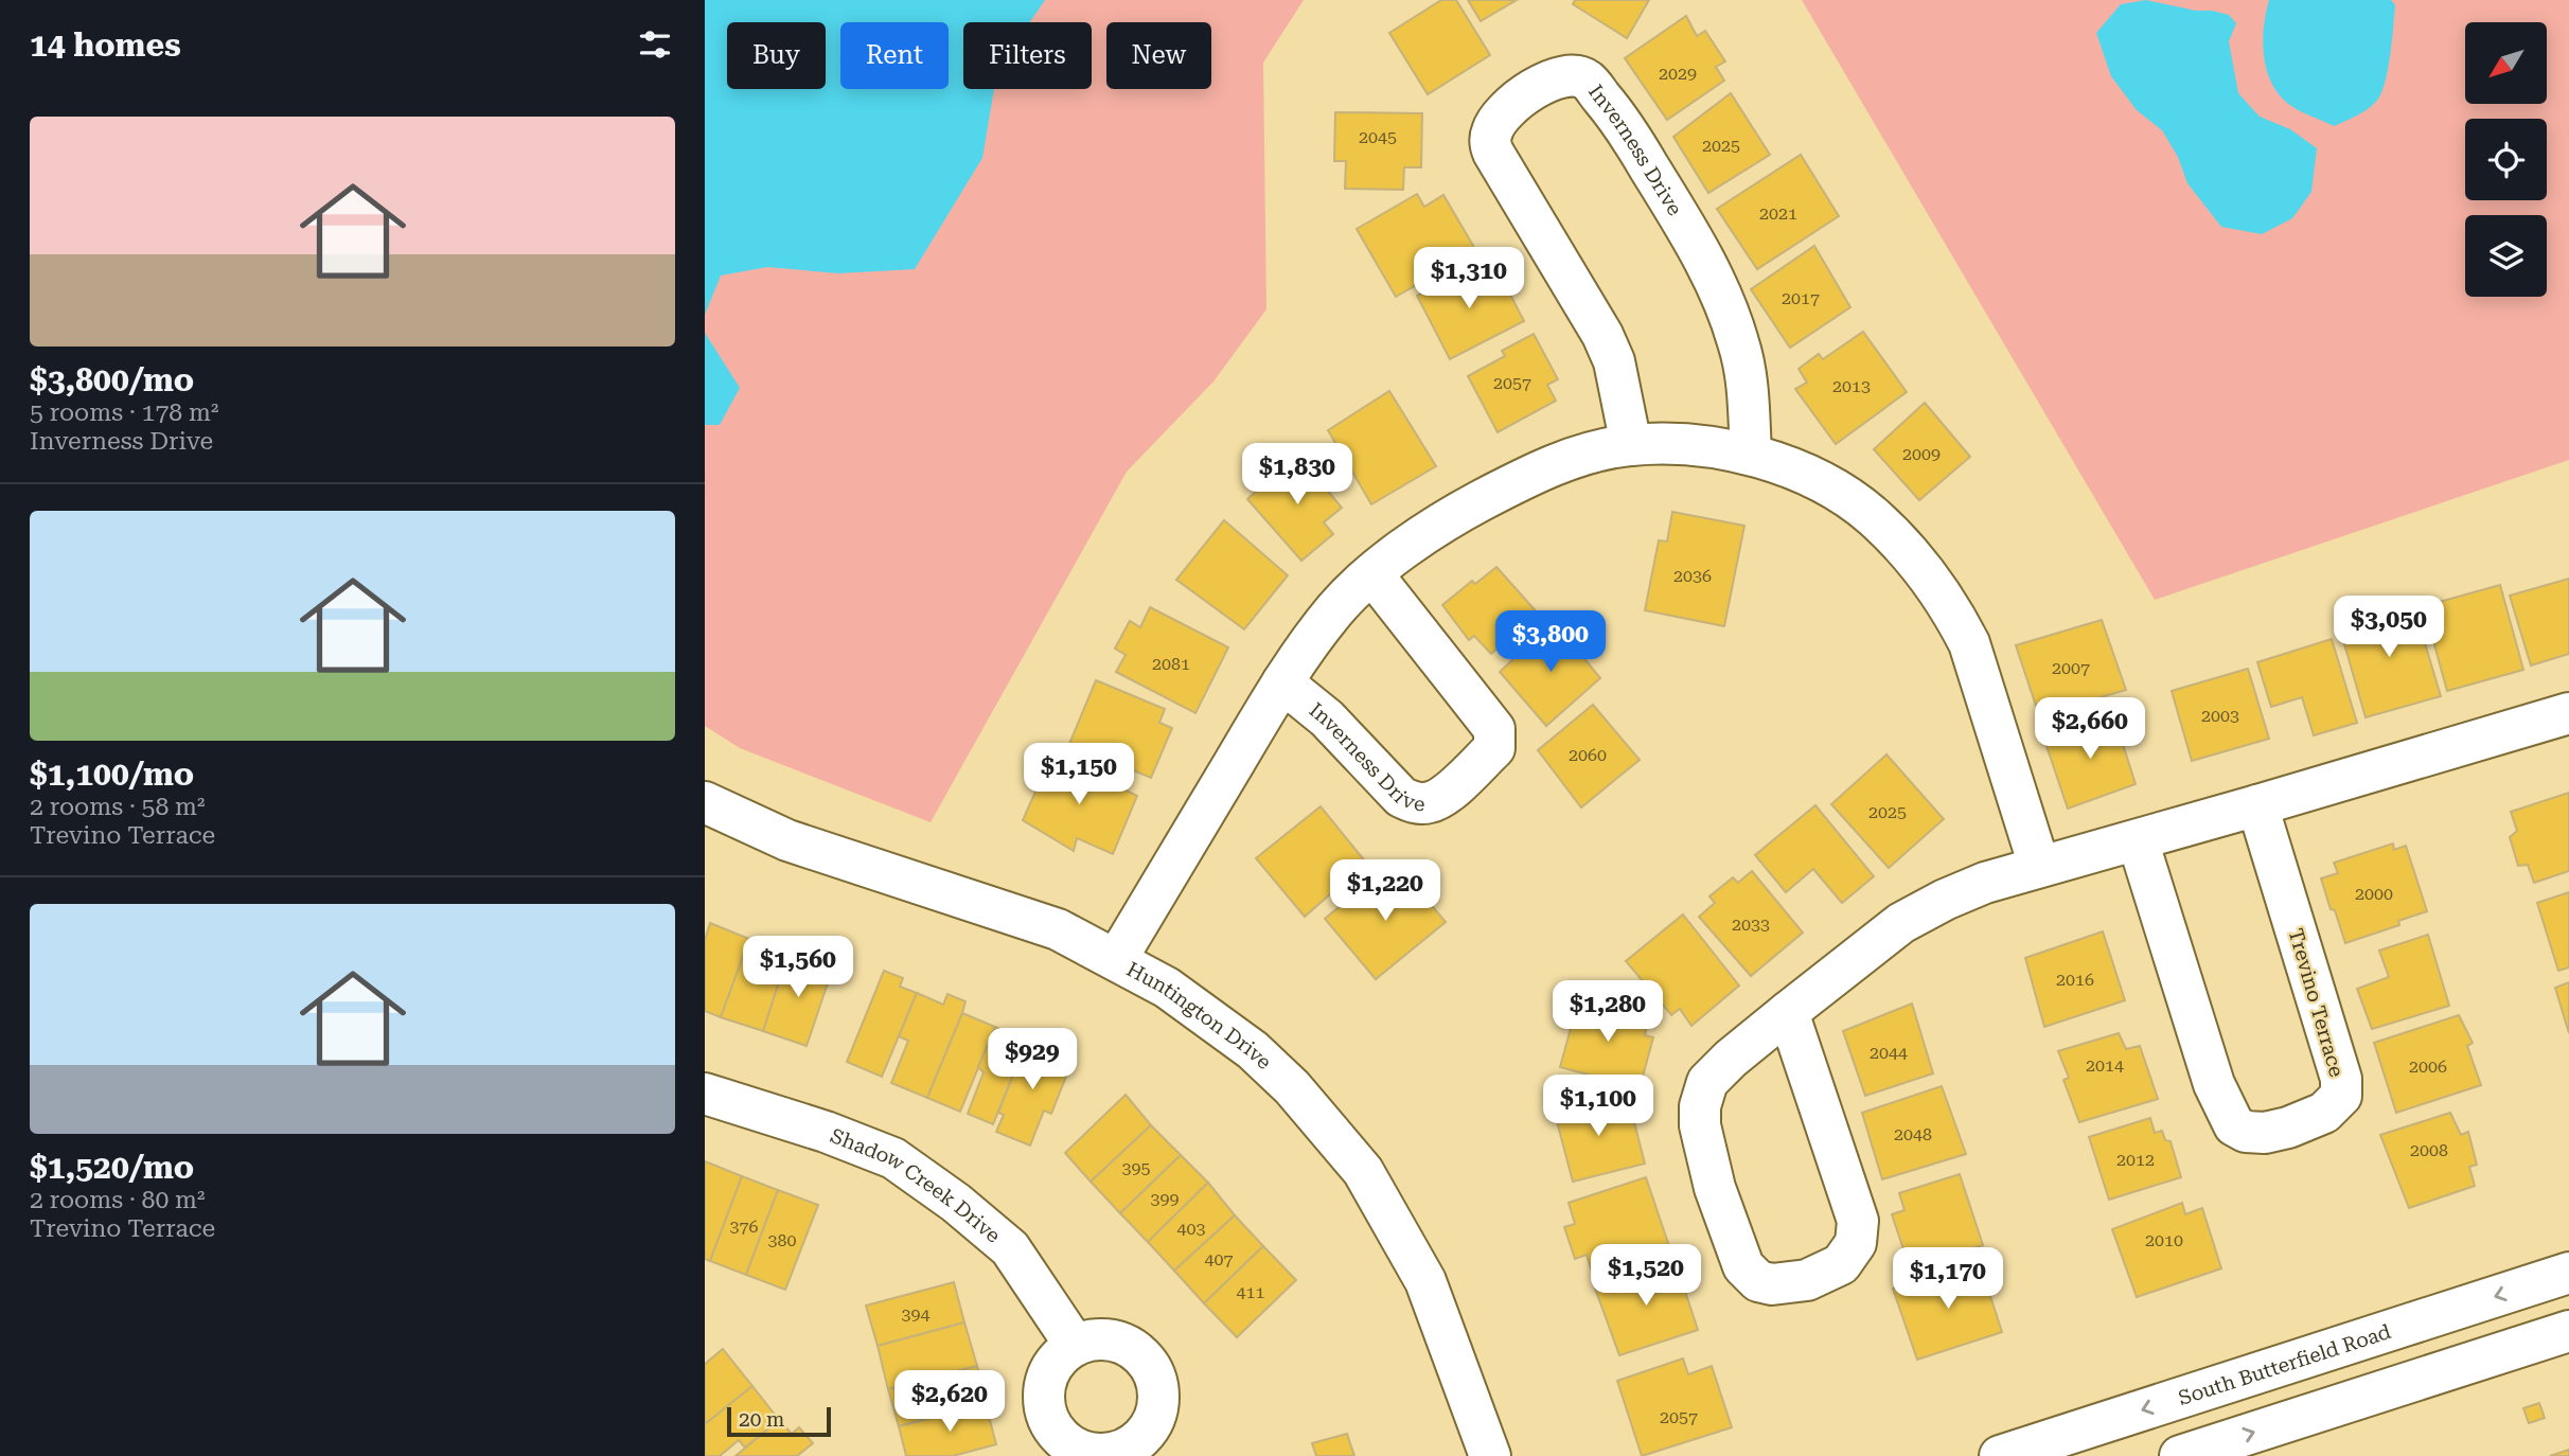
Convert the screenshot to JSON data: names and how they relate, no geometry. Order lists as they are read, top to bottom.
{
  "streets": {
    "street": [
      "Inverness Drive",
      "Trevino Terrace",
      "Huntington Drive",
      "Shadow Creek Drive",
      "South Butterfield Road"
    ]
  },
  "house_numbers": [
    "2029",
    "2045",
    "2025",
    "2021",
    "2017",
    "2057",
    "2013",
    "2009",
    "2036",
    "2081",
    "2007",
    "2003",
    "2060",
    "2025",
    "2000",
    "2033",
    "2016",
    "2044",
    "2014",
    "2006",
    "2048",
    "2008",
    "2012",
    "395",
    "399",
    "376",
    "403",
    "380",
    "2010",
    "407",
    "411",
    "394",
    "2057"
  ],
  "scale_bar": "20 m",
  "north": "bottom left",
  "page": {
    "heading": "14 homes",
    "chip": [
      "Buy",
      "Rent",
      "Filters",
      "New"
    ],
    "list": [
      {
        "name": "$3,800/mo",
        "note": "5 rooms · 178 m² · Inverness Drive"
      },
      {
        "name": "$1,100/mo",
        "note": "2 rooms · 58 m² · Trevino Terrace"
      },
      {
        "name": "$1,520/mo",
        "note": "2 rooms · 80 m² · Trevino Terrace"
      }
    ],
    "price": [
      "$1,310",
      "$1,830",
      "$3,050",
      "$3,800",
      "$2,660",
      "$1,150",
      "$1,220",
      "$1,560",
      "$1,280",
      "$929",
      "$1,100",
      "$1,520",
      "$1,170",
      "$2,620"
    ],
    "scale": "20 m"
  }
}
